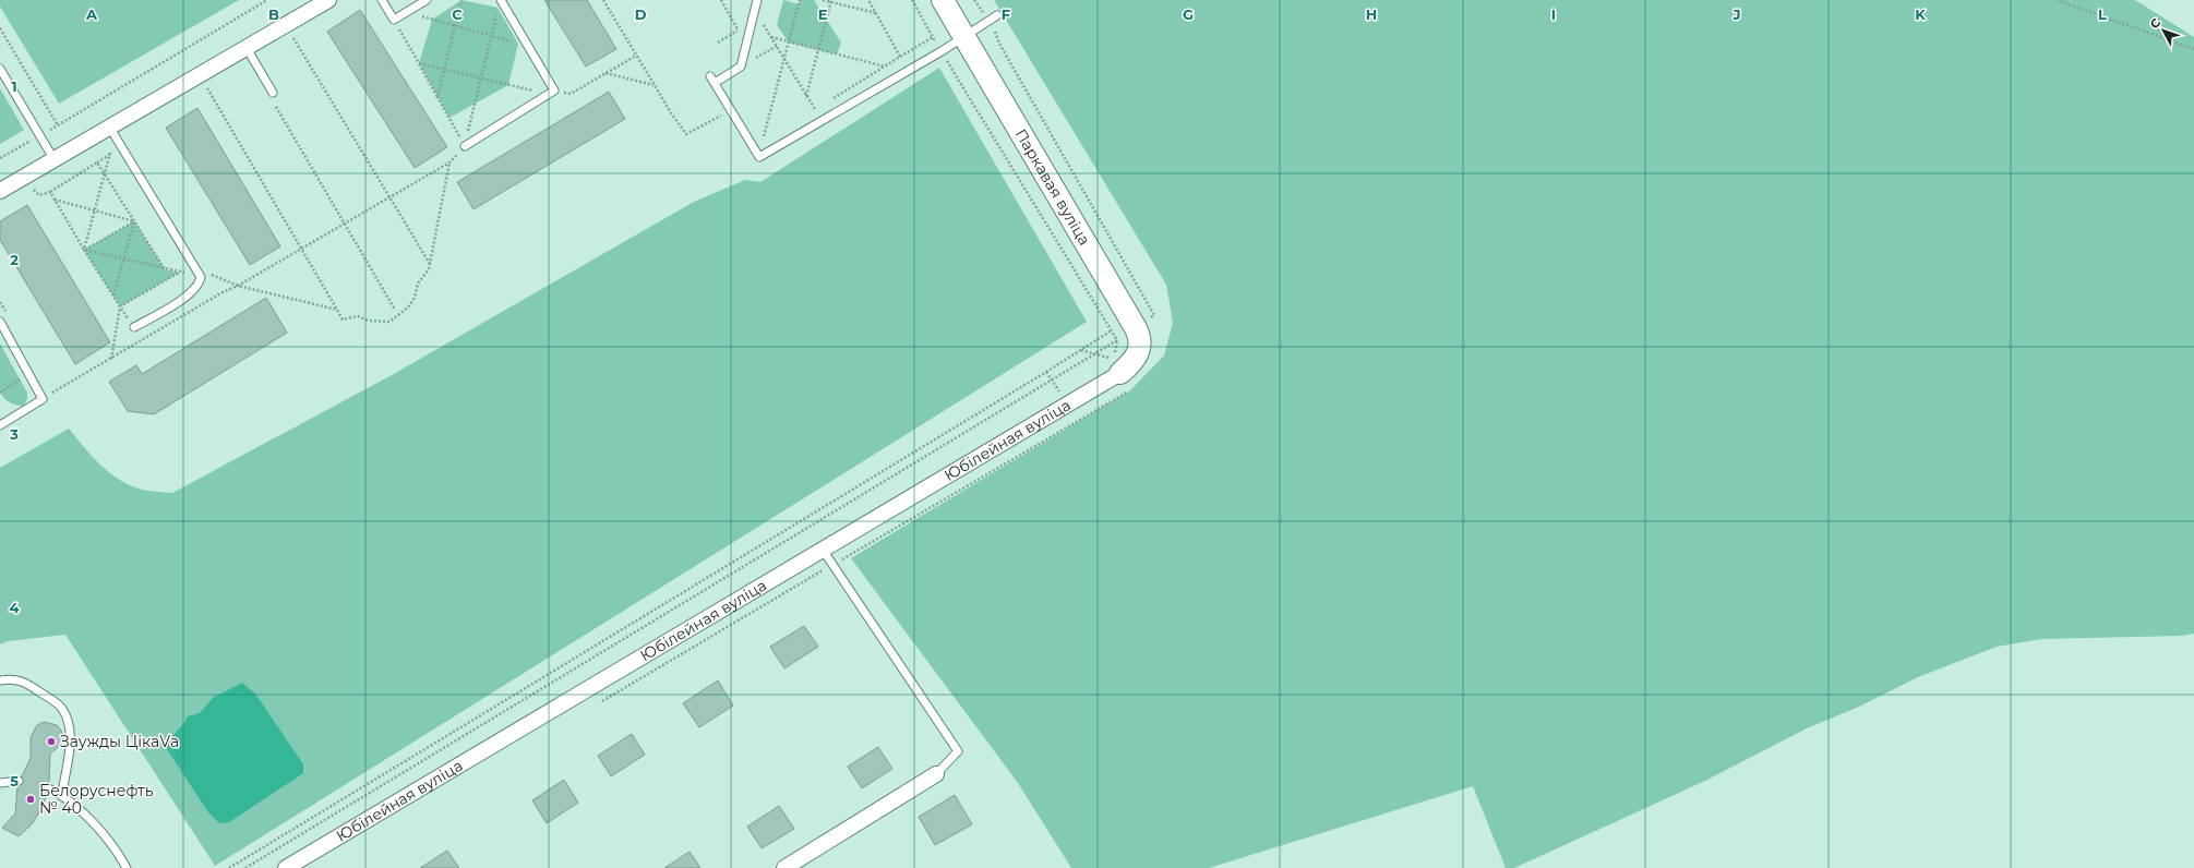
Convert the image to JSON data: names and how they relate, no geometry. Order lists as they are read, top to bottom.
{
  "streets": {
    "street": ["Паркавая вуліца", "Юбілейная вуліца"]
  },
  "crossings": [
    ["Паркавая вуліца", "Юбілейная вуліца"]
  ],
  "places": ["Заужды ЦікаVа", "Белоруснефть № 40"],
  "north": "top left",
  "grid": {
    "columns": [
      "A",
      "B",
      "C",
      "D",
      "E",
      "F",
      "G",
      "H",
      "I",
      "J",
      "K",
      "L"
    ],
    "rows": [
      "1",
      "2",
      "3",
      "4",
      "5"
    ]
  }
}
